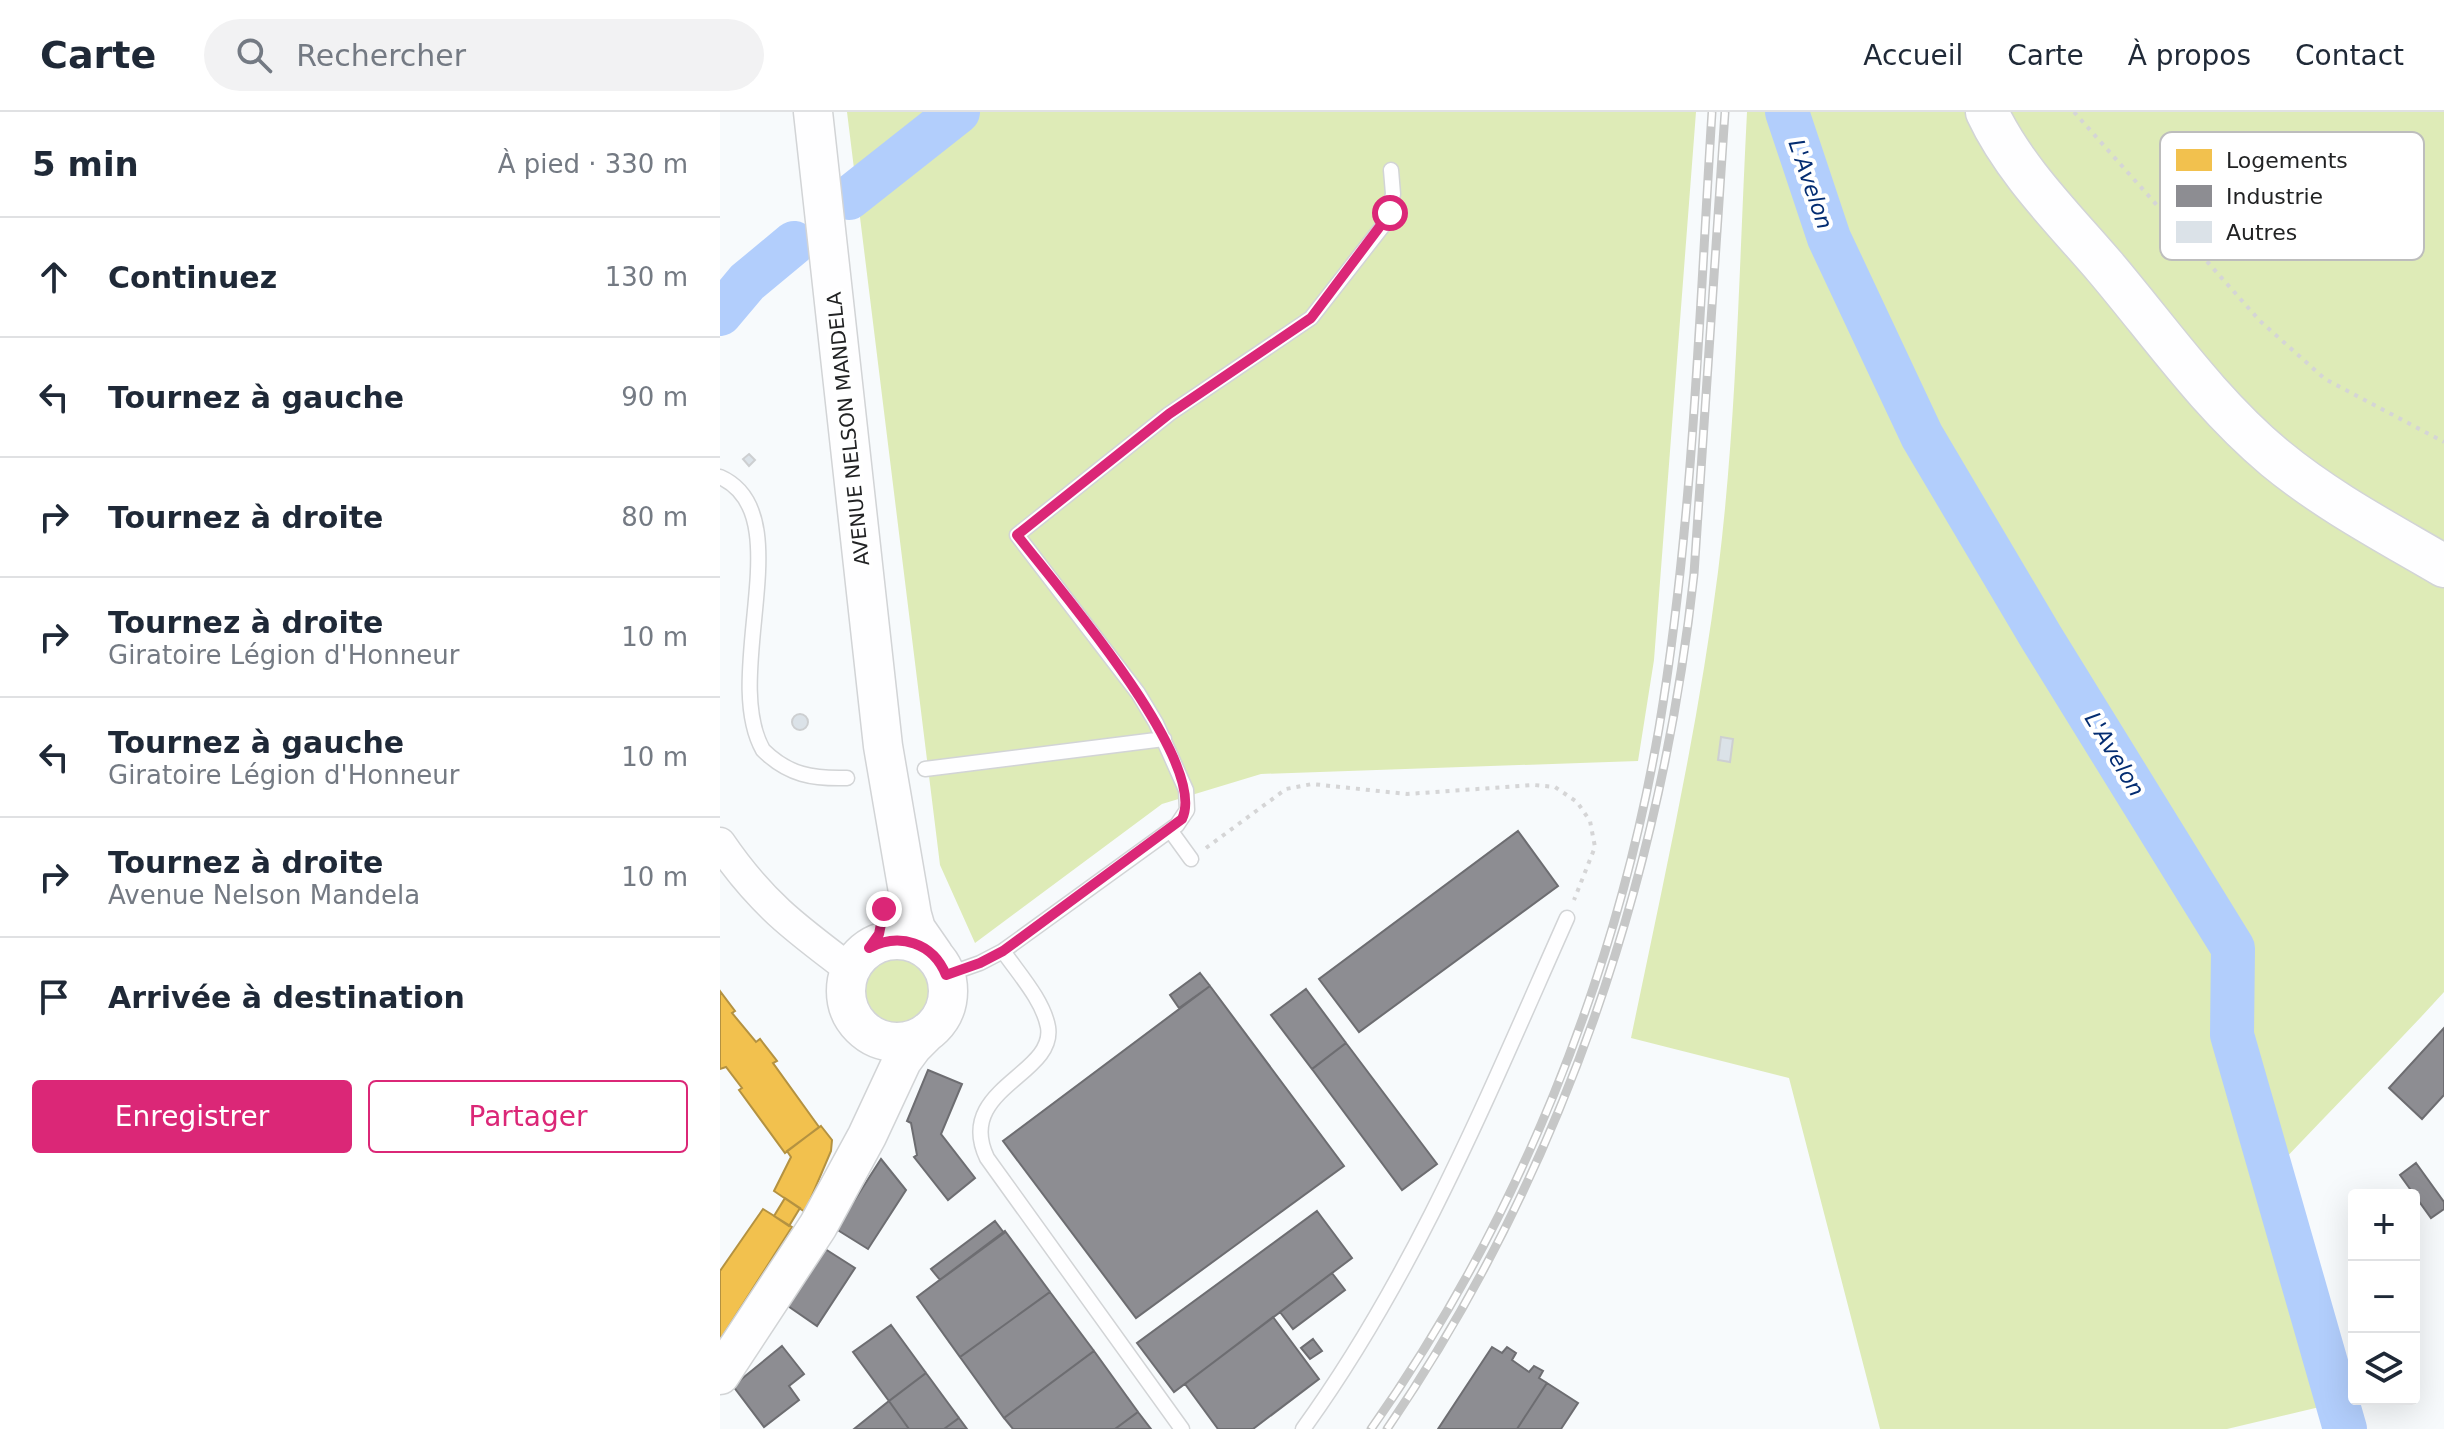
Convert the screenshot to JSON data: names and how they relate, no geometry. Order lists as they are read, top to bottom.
{
  "streets": {
    "street": ["AVENUE NELSON MANDELA"]
  },
  "water": ["L'Avelon"],
  "legend": ["Logements", "Industrie", "Autres"],
  "page": {
    "header": "Carte",
    "search": "Rechercher",
    "nav": [
      "Accueil",
      "Carte",
      "À propos",
      "Contact"
    ],
    "heading": ["5 min", "À pied · 330 m"],
    "list": [
      ["Continuez", "130 m"],
      ["Tournez à gauche", "90 m"],
      ["Tournez à droite", "80 m"],
      ["Tournez à droite", "Giratoire Légion d'Honneur", "10 m"],
      ["Tournez à gauche", "Giratoire Légion d'Honneur", "10 m"],
      ["Tournez à droite", "Avenue Nelson Mandela", "10 m"],
      "Arrivée à destination"
    ],
    "buttons": ["Enregistrer", "Partager"],
    "map_buttons": ["+", "−"]
  }
}
